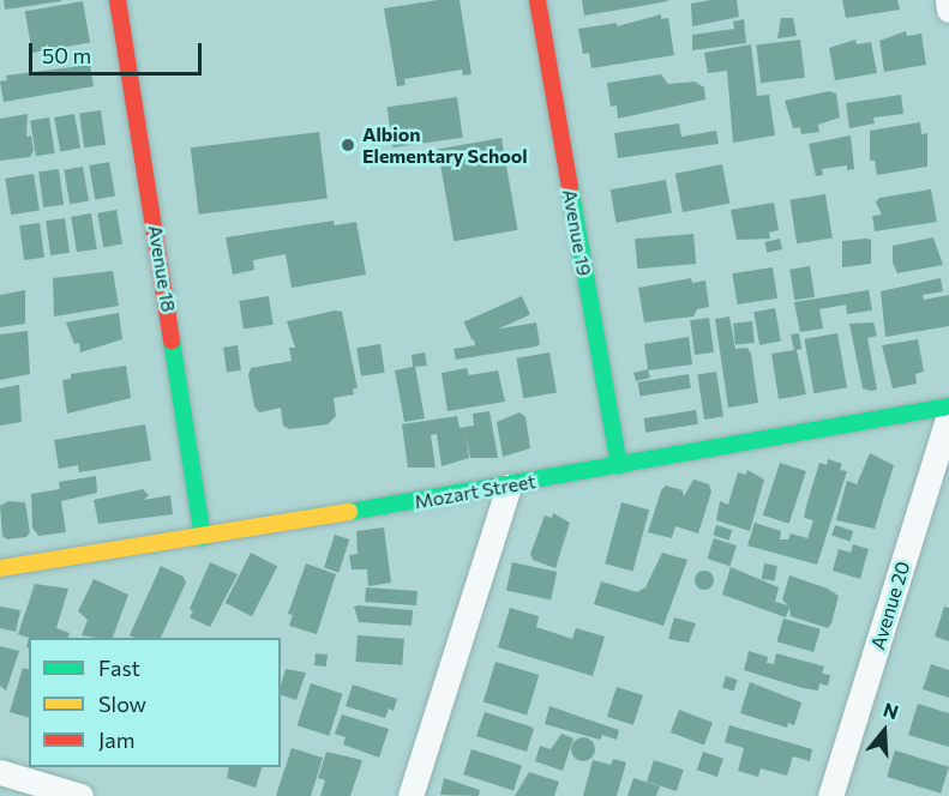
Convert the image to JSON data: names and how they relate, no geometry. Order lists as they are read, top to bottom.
{
  "streets": {
    "street": [
      "Avenue 19",
      "Avenue 18",
      "Mozart Street",
      "Avenue 20"
    ]
  },
  "crossings": [
    ["Avenue 19", "Mozart Street"],
    ["Avenue 18", "Mozart Street"]
  ],
  "places": ["Albion Elementary School"],
  "legend": ["Fast", "Slow", "Jam"],
  "scale_bar": "50 m",
  "north": "top"
}
